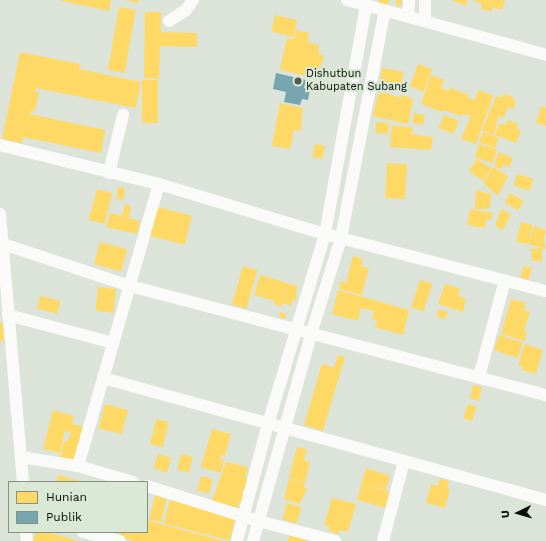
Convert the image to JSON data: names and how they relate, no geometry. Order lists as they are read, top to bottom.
{
  "places": ["Dishutbun Kabupaten Subang"],
  "legend": ["Hunian", "Publik"],
  "north": "left"
}
